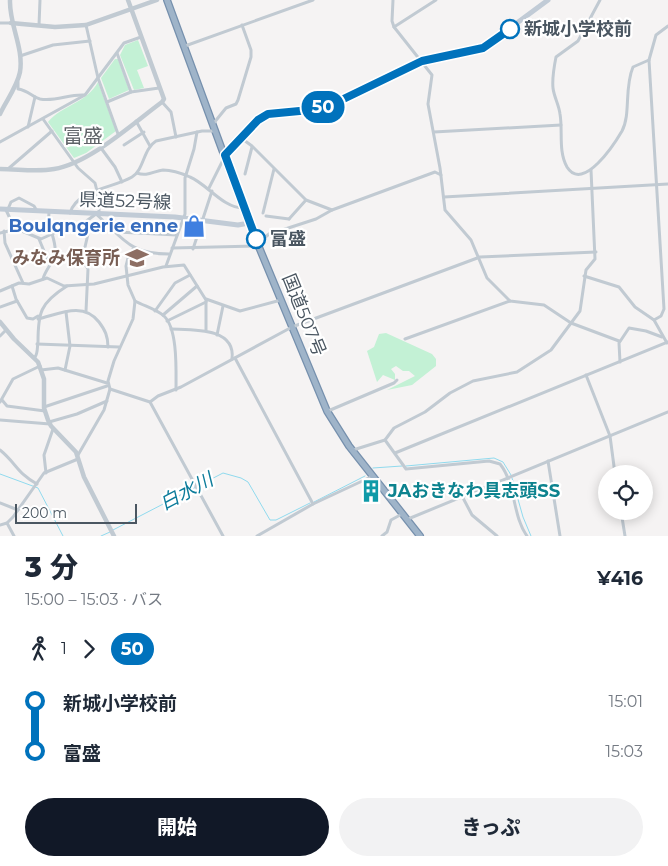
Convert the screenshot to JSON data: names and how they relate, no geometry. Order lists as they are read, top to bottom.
{
  "streets": {
    "highway": ["国道507号"],
    "main road": ["県道52号線"]
  },
  "crossings": [
    ["県道52号線", "国道507号"]
  ],
  "districts": ["富盛"],
  "water": ["白水川"],
  "places": {
    "other": ["新城小学校前", "富盛"],
    "shop": ["Boulqngerie enne"],
    "school or university": ["みなみ保育所"],
    "building": ["JAおきなわ具志頭SS"]
  },
  "lines": ["bus line 50"],
  "scale_bar": "200 m",
  "page": {
    "on_map": "50",
    "scale": "200 m",
    "heading": ["3 分", "15:00 – 15:03 · バス", "¥416"],
    "legs": ["1", "50"],
    "list": [
      {
        "name": "新城小学校前",
        "value": "15:01"
      },
      {
        "name": "富盛",
        "value": "15:03"
      }
    ],
    "buttons": ["開始", "きっぷ"]
  }
}
